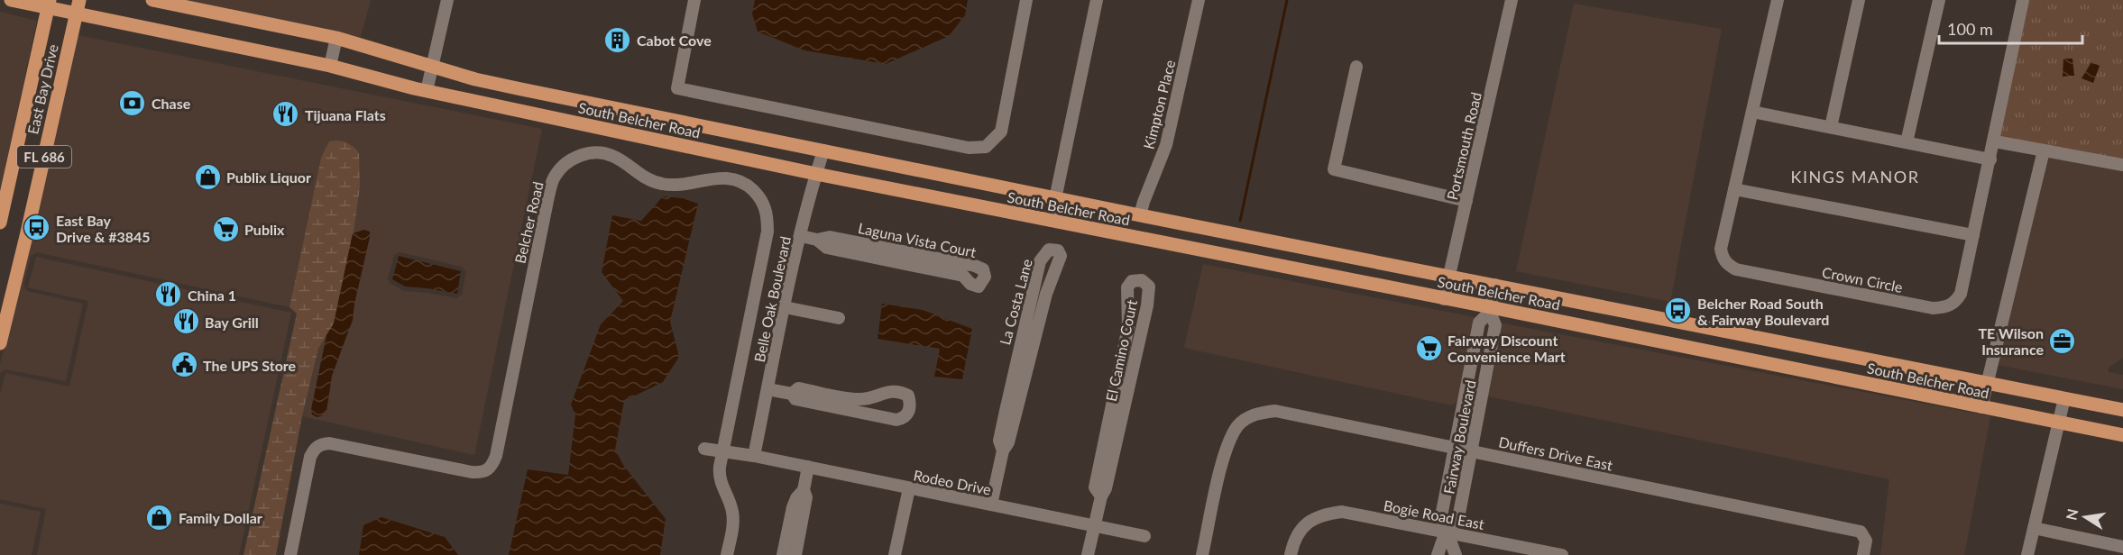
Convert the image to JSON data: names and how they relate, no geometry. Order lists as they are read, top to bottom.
{
  "streets": {
    "main road": ["East Bay Drive", "South Belcher Road", "FL 686"],
    "street": [
      "Kimpton Place",
      "Portsmouth Road",
      "Belcher Road",
      "Laguna Vista Court",
      "Crown Circle",
      "Belle Oak Boulevard",
      "La Costa Lane",
      "El Camino Court",
      "Fairway Boulevard",
      "Duffers Drive East",
      "Rodeo Drive",
      "Bogie Road East"
    ]
  },
  "crossings": [
    ["East Bay Drive", "South Belcher Road"],
    ["Kimpton Place", "South Belcher Road"],
    ["South Belcher Road", "Portsmouth Road"],
    ["South Belcher Road", "Belle Oak Boulevard"],
    ["South Belcher Road", "Fairway Boulevard"],
    ["Laguna Vista Court", "Belle Oak Boulevard"],
    ["Belle Oak Boulevard", "Rodeo Drive"],
    ["La Costa Lane", "Rodeo Drive"],
    ["El Camino Court", "Rodeo Drive"],
    ["Fairway Boulevard", "Duffers Drive East"],
    ["Fairway Boulevard", "Bogie Road East"]
  ],
  "districts": ["KINGS MANOR"],
  "places": {
    "building": ["Cabot Cove"],
    "bank": ["Chase"],
    "restaurant": ["Tijuana Flats", "China 1", "Bay Grill"],
    "shop": ["Publix Liquor", "Family Dollar"],
    "bus stop": ["East Bay Drive & #3845", "Belcher Road South & Fairway Boulevard"],
    "supermarket": ["Publix", "Fairway Discount Convenience Mart"],
    "office": ["TE Wilson Insurance"],
    "public building": ["The UPS Store"]
  },
  "scale_bar": "100 m",
  "north": "left"
}
